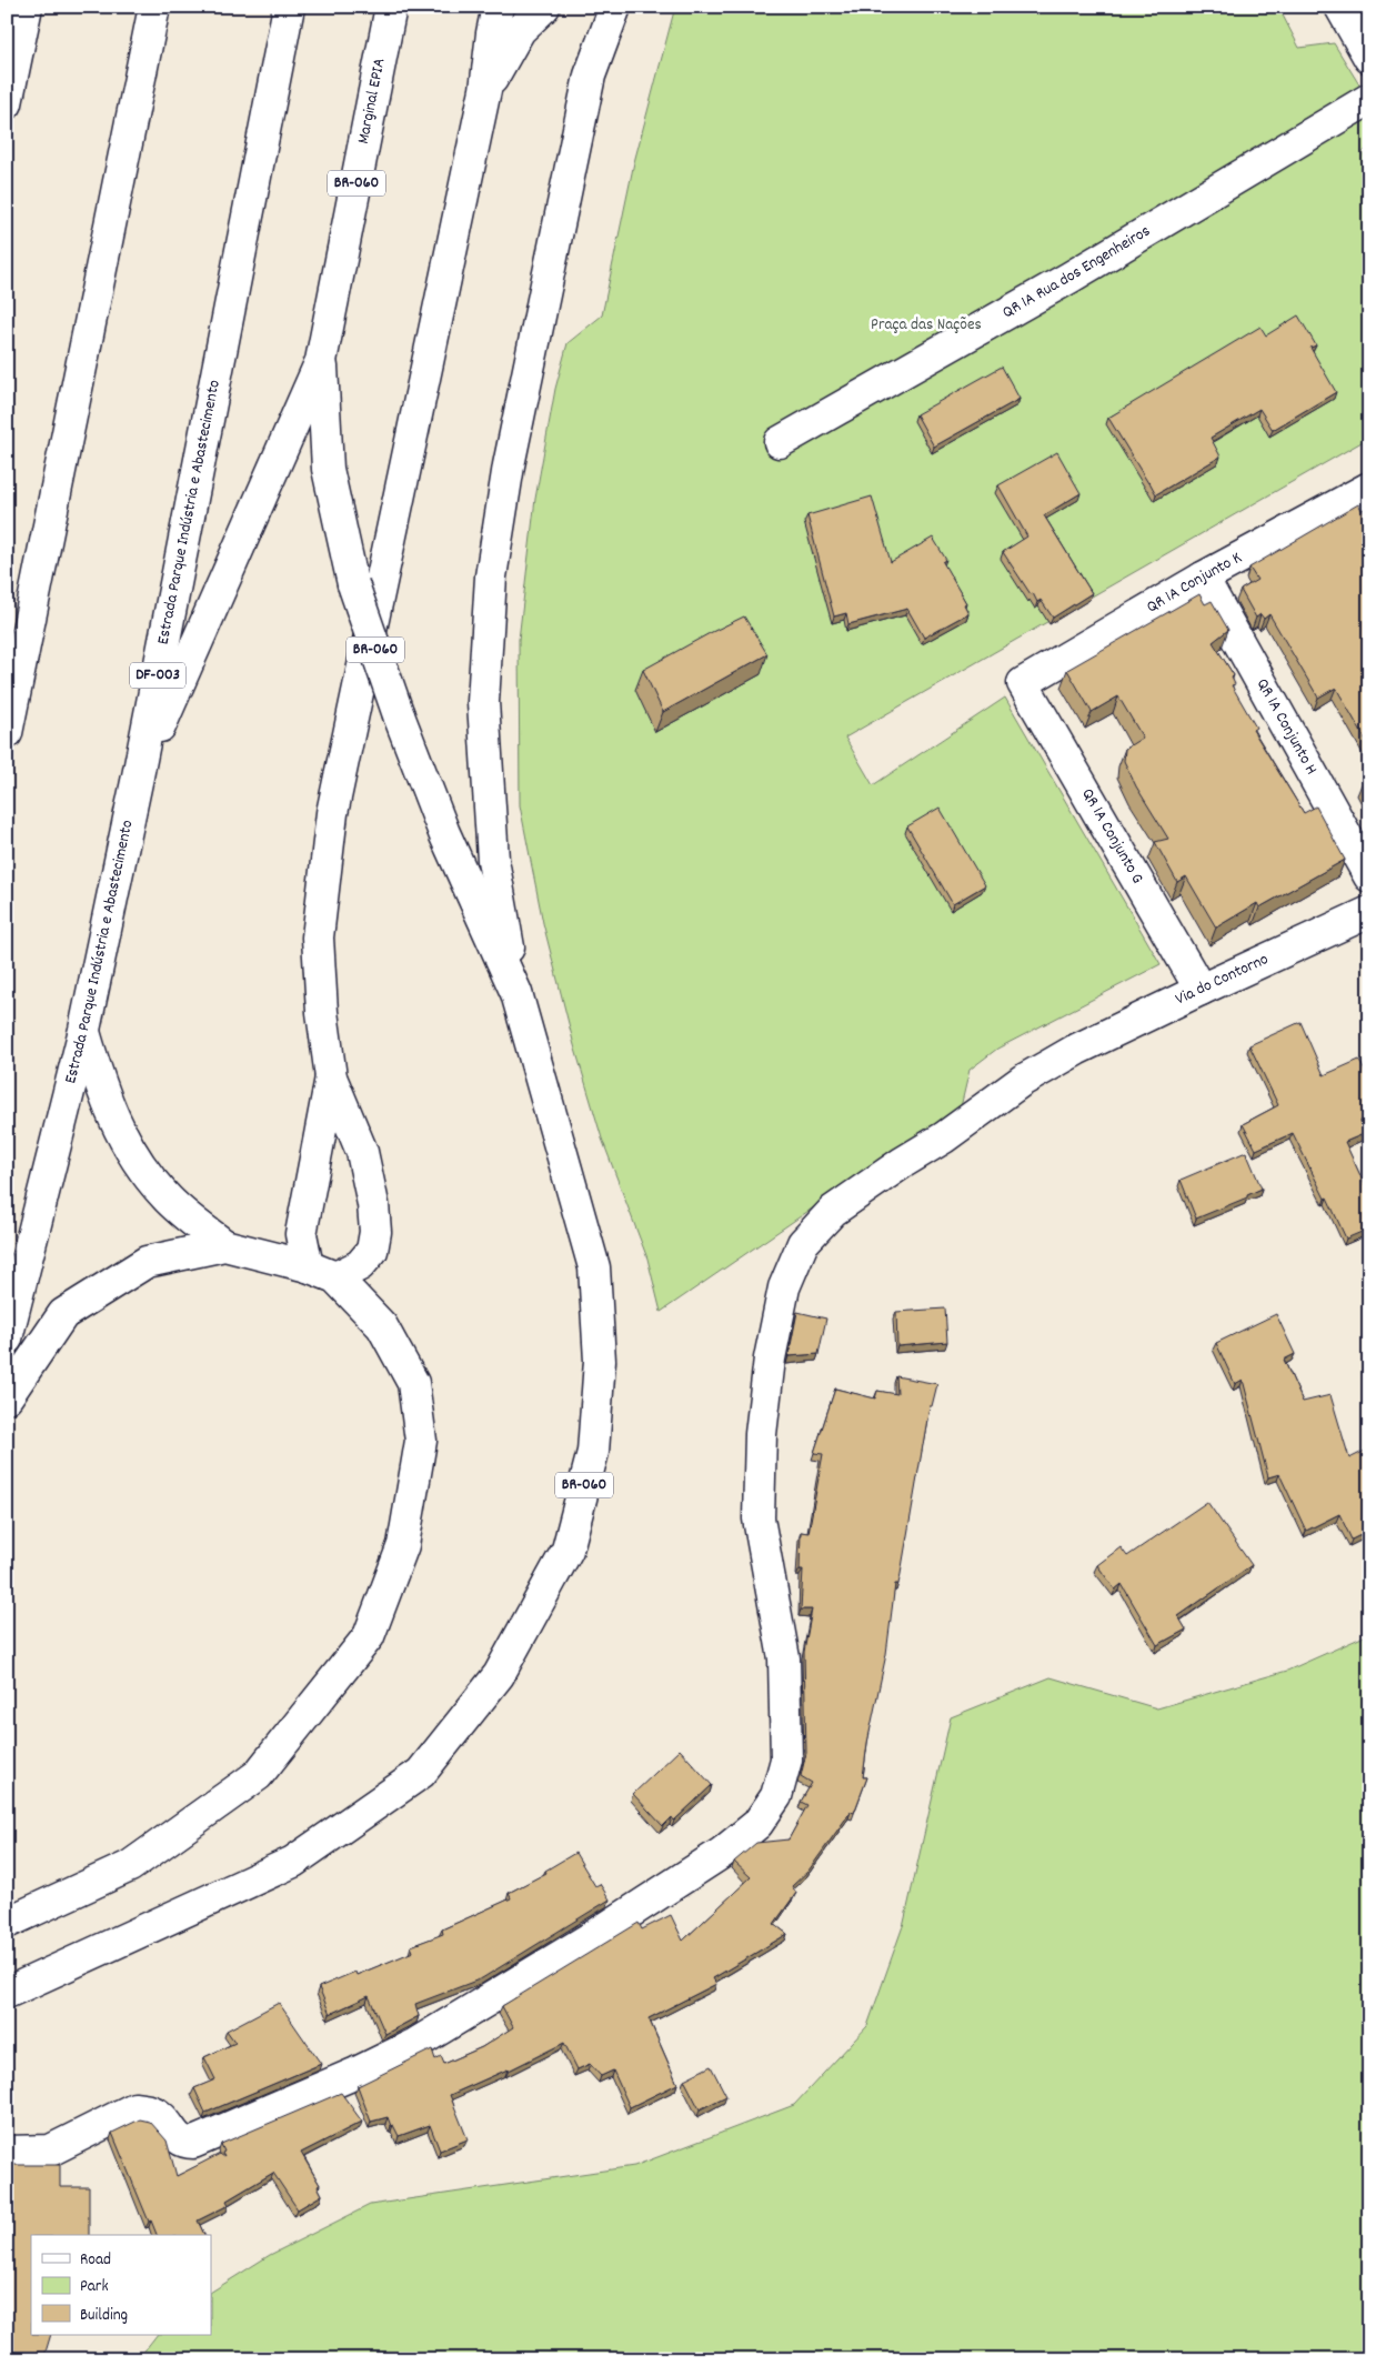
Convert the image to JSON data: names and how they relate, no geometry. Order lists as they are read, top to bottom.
{
  "streets": {
    "main road": [
      "Marginal EPIA",
      "BR-060",
      "QR 1A Rua dos Engenheiros",
      "Estrada Parque Indústria e Abastecimento",
      "QR 1A Conjunto K",
      "DF-003",
      "QR 1A Conjunto H",
      "QR 1A Conjunto G",
      "Via do Contorno"
    ]
  },
  "crossings": [
    ["Marginal EPIA", "BR-060"],
    ["QR 1A Conjunto K", "QR 1A Conjunto H"],
    ["QR 1A Conjunto K", "QR 1A Conjunto G"],
    ["QR 1A Conjunto G", "Via do Contorno"]
  ],
  "parks": ["Praça das Nações"],
  "legend": ["Road", "Park", "Building"]
}
